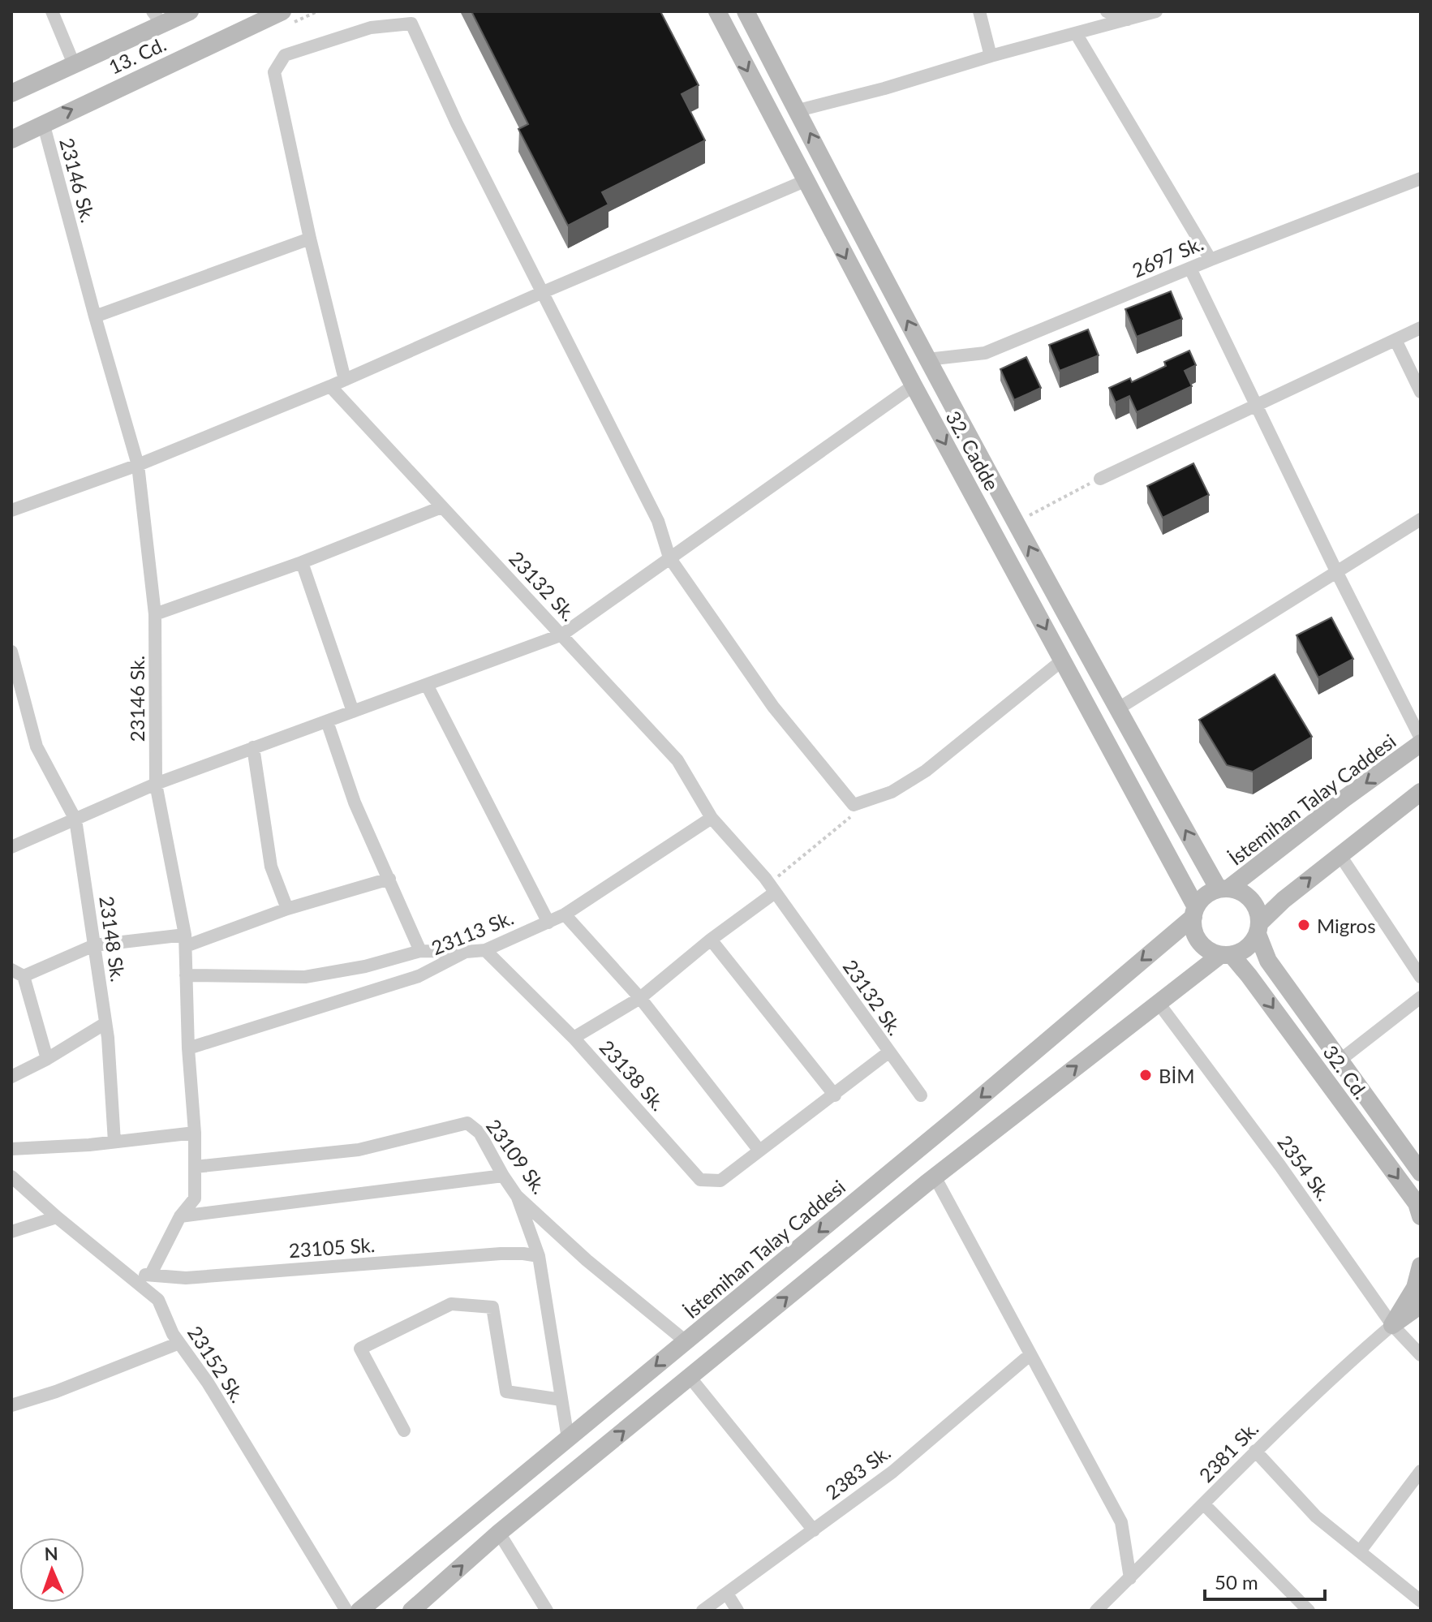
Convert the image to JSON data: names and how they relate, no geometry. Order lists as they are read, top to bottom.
{
  "streets": {
    "main road": [
      "13. Cd.",
      "32. Cadde",
      "İstemihan Talay Caddesi",
      "32. Cd."
    ],
    "street": [
      "23146 Sk.",
      "2697 Sk.",
      "23132 Sk.",
      "23113 Sk.",
      "23148 Sk.",
      "23138 Sk.",
      "23109 Sk.",
      "2354 Sk.",
      "23105 Sk.",
      "23152 Sk.",
      "2381 Sk.",
      "2383 Sk."
    ]
  },
  "crossings": [
    ["13. Cd.", "23146 Sk."],
    ["23146 Sk.", "23113 Sk."],
    ["23146 Sk.", "23109 Sk."],
    ["23146 Sk.", "23105 Sk."],
    ["2697 Sk.", "32. Cadde"],
    ["32. Cadde", "İstemihan Talay Caddesi"],
    ["32. Cadde", "32. Cd."],
    ["23132 Sk.", "23113 Sk."],
    ["23132 Sk.", "23138 Sk."],
    ["İstemihan Talay Caddesi", "32. Cd."],
    ["İstemihan Talay Caddesi", "23109 Sk."],
    ["23113 Sk.", "23138 Sk."],
    ["2354 Sk.", "2381 Sk."],
    ["23105 Sk.", "23152 Sk."]
  ],
  "places": ["Migros", "BİM"],
  "scale_bar": "50 m",
  "north": "top"
}
